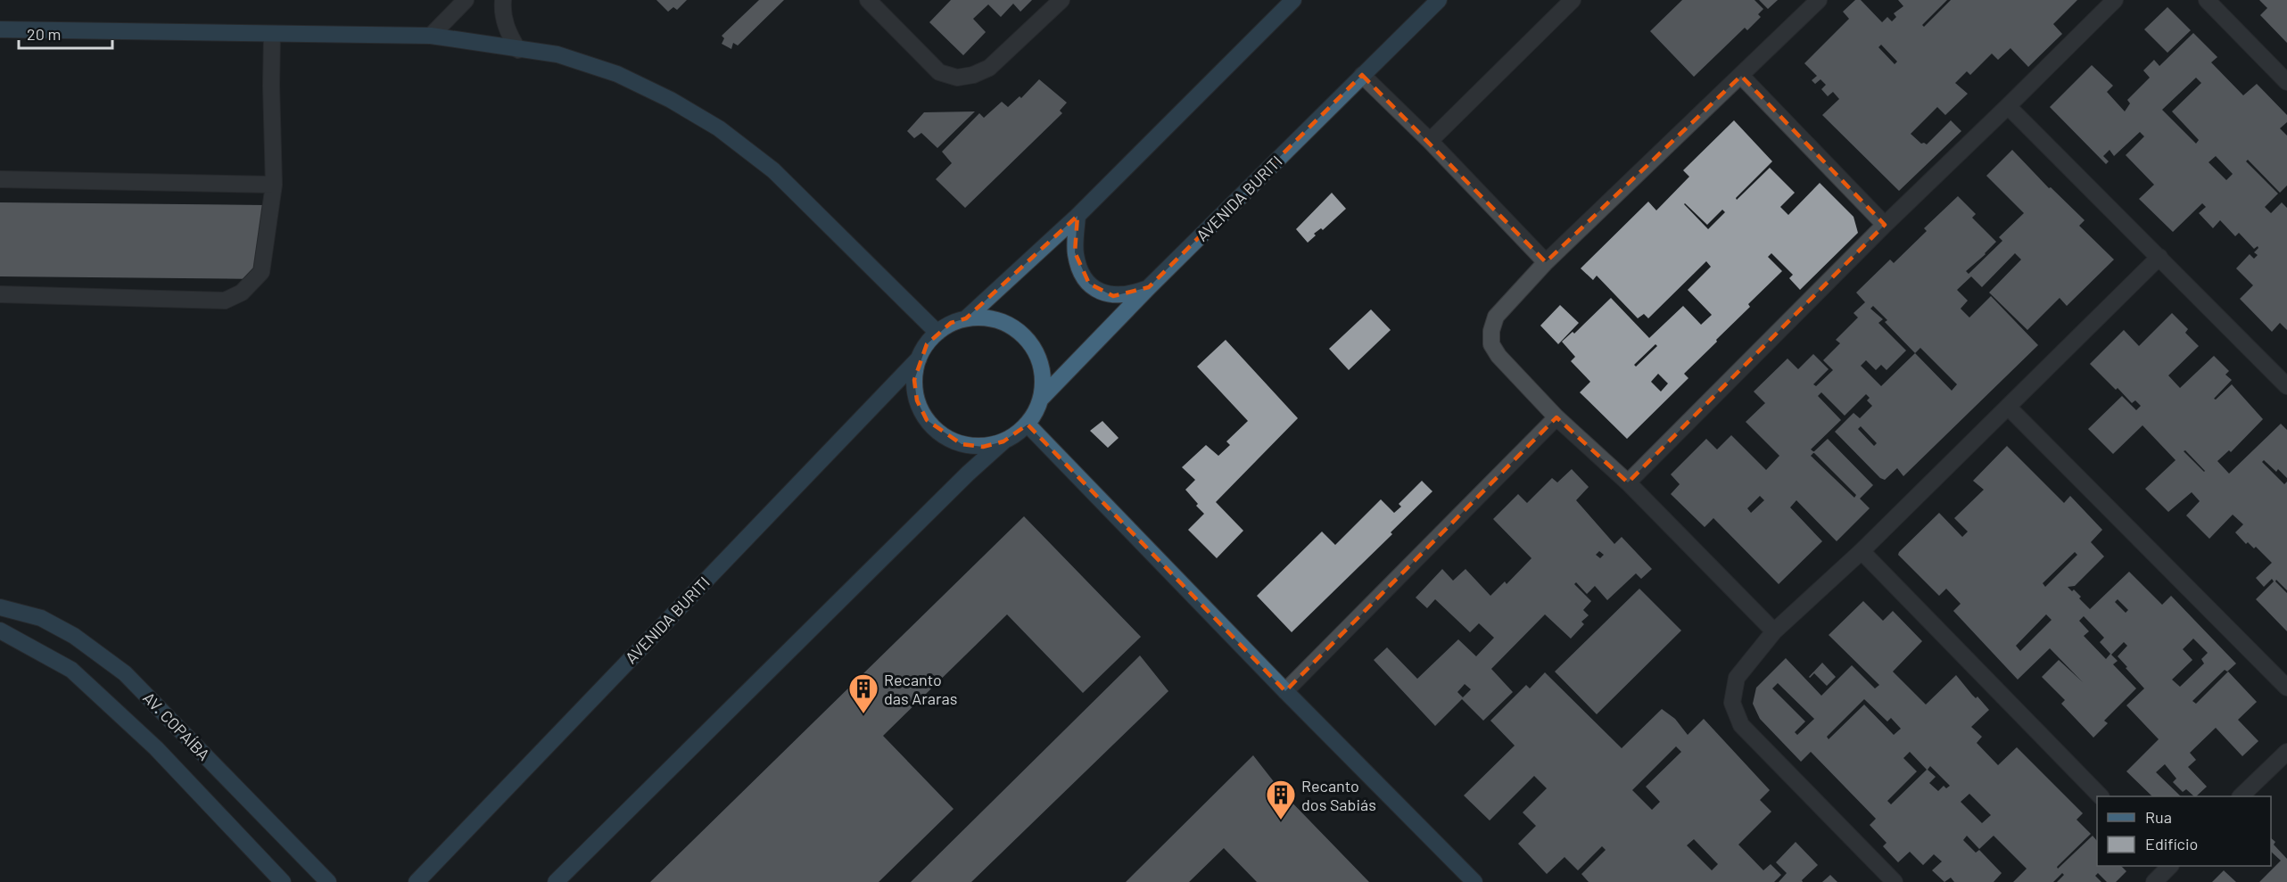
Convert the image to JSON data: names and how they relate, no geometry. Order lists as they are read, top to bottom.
{
  "streets": {
    "street": ["AVENIDA BURITI", "AV. COPAÍBA"]
  },
  "places": {
    "building": ["Recanto das Araras", "Recanto dos Sabiás"]
  },
  "legend": ["Rua", "Edifício"],
  "scale_bar": "20 m"
}
